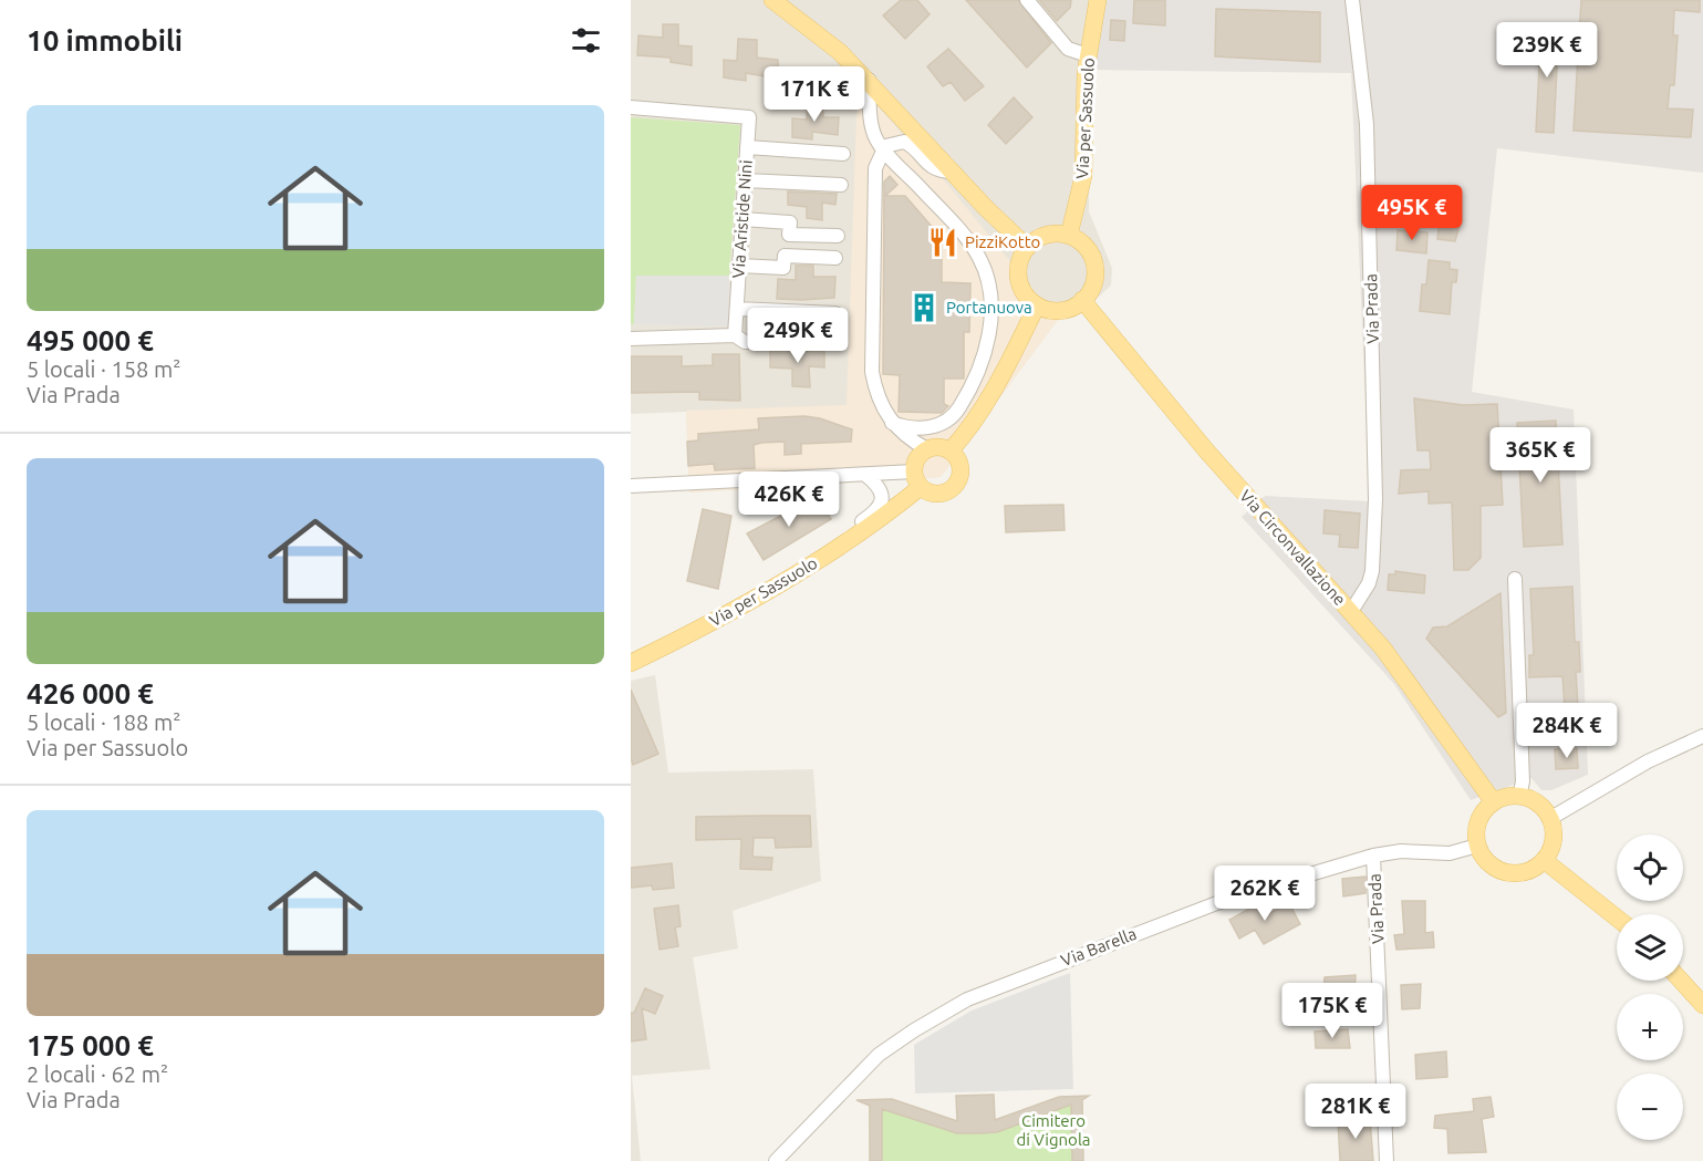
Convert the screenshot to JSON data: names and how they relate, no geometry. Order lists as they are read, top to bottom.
{
  "streets": {
    "main road": ["Via per Sassuolo", "Via Circonvallazione"],
    "street": ["Via Aristide Nini", "Via Prada", "Via Barella"]
  },
  "crossings": [
    ["Via per Sassuolo", "Via Circonvallazione"],
    ["Via Prada", "Via Circonvallazione"],
    ["Via Prada", "Via Barella"],
    ["Via Circonvallazione", "Via Barella"]
  ],
  "parks": ["Cimitero di Vignola"],
  "places": {
    "restaurant": ["PizziKotto"],
    "building": ["Portanuova"]
  },
  "page": {
    "heading": "10 immobili",
    "price": [
      "239K €",
      "171K €",
      "495K €",
      "249K €",
      "365K €",
      "426K €",
      "284K €",
      "262K €",
      "175K €",
      "281K €"
    ],
    "list": [
      {
        "name": "495 000 €",
        "note": "5 locali · 158 m² · Via Prada"
      },
      {
        "name": "426 000 €",
        "note": "5 locali · 188 m² · Via per Sassuolo"
      },
      {
        "name": "175 000 €",
        "note": "2 locali · 62 m² · Via Prada"
      }
    ],
    "map_buttons": ["+", "−"]
  }
}
